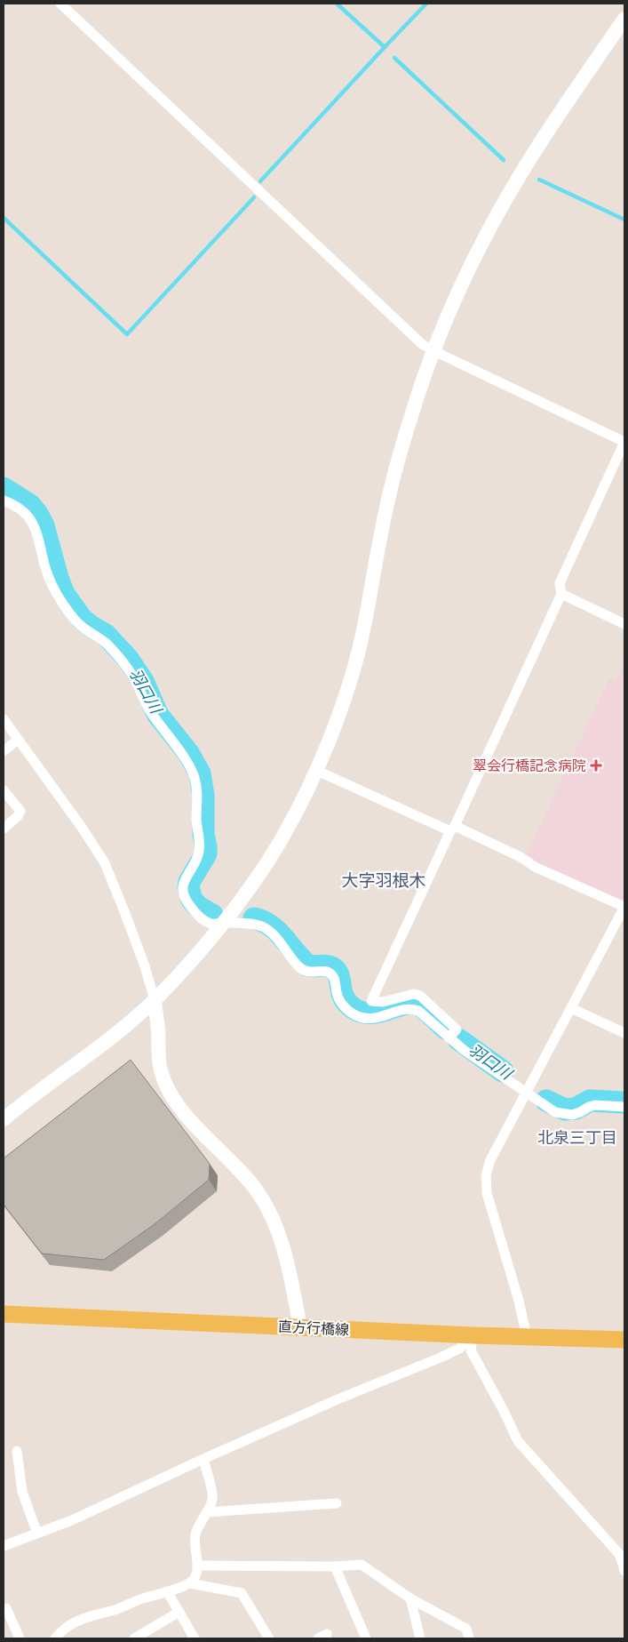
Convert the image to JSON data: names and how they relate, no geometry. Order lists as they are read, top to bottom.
{
  "streets": {
    "main road": ["直方行橋線"]
  },
  "districts": ["大字羽根木", "北泉三丁目"],
  "water": ["羽口川"],
  "places": {
    "health": ["翠会行橋記念病院"]
  }
}
